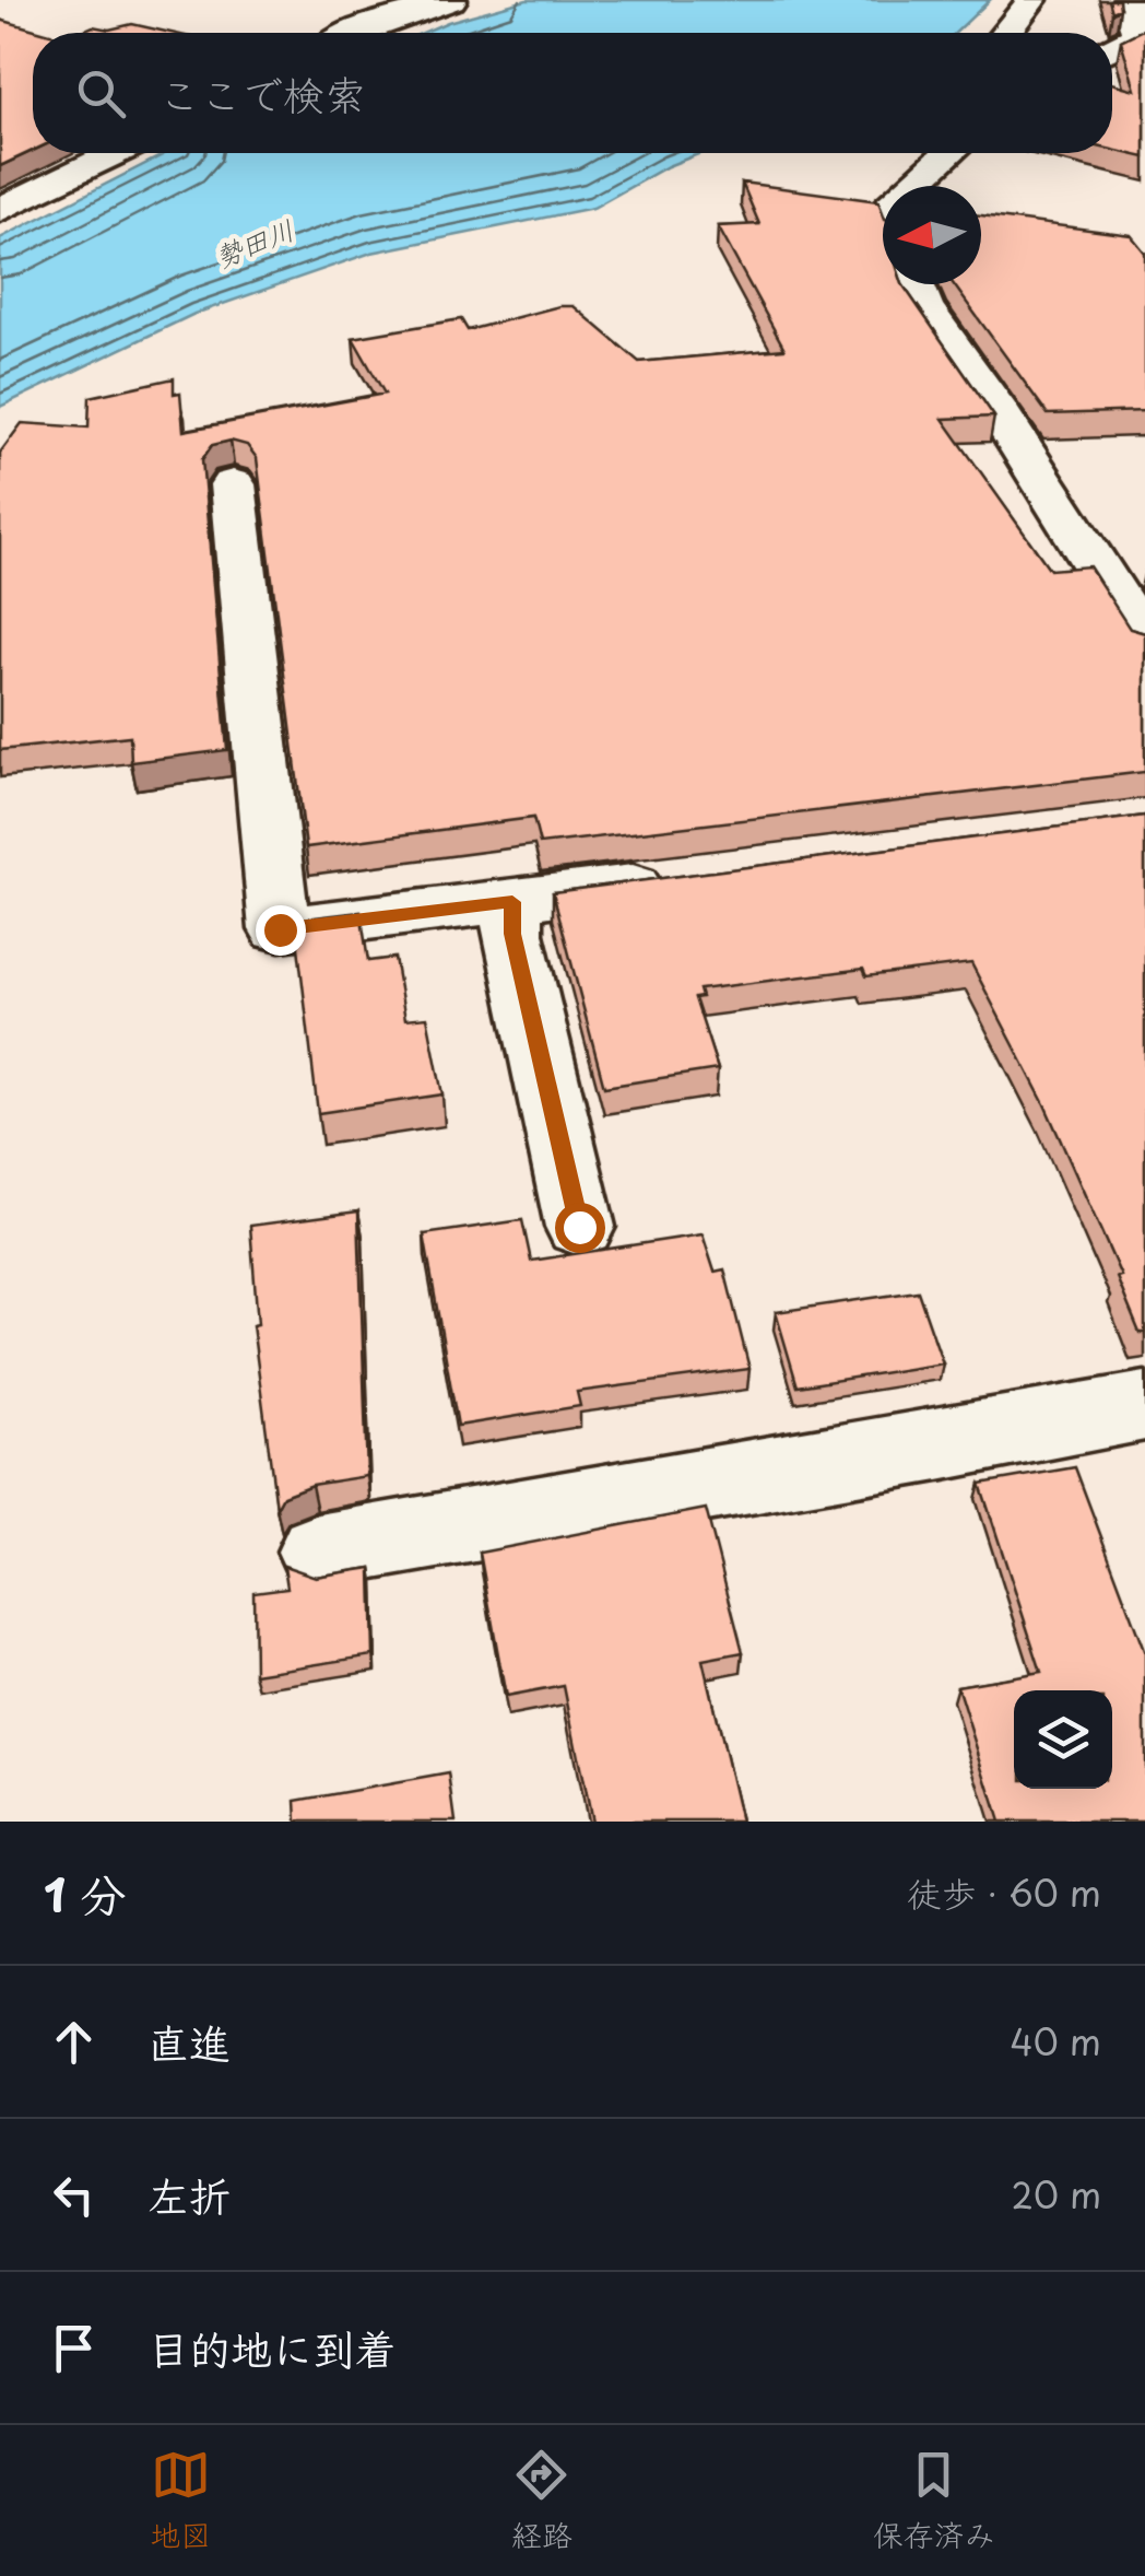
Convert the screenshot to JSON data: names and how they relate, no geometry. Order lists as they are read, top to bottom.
{
  "water": ["勢田川"],
  "north": "left",
  "page": {
    "search": "ここで検索",
    "heading": ["1 分", "徒歩 · 60 m"],
    "list": [
      ["直進", "40 m"],
      ["左折", "20 m"],
      "目的地に到着"
    ],
    "nav": ["地図", "経路", "保存済み"]
  }
}
